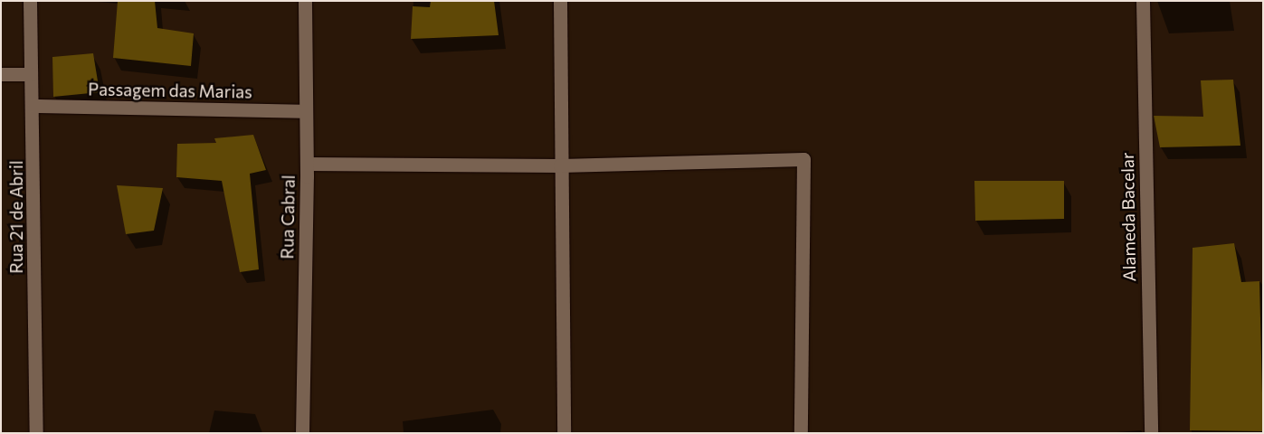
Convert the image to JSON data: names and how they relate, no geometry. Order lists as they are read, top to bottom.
{
  "streets": {
    "street": [
      "Passagem das Marias",
      "Rua 21 de Abril",
      "Rua Cabral",
      "Alameda Bacelar"
    ]
  },
  "crossings": [
    ["Passagem das Marias", "Rua 21 de Abril"],
    ["Passagem das Marias", "Rua Cabral"]
  ]
}
